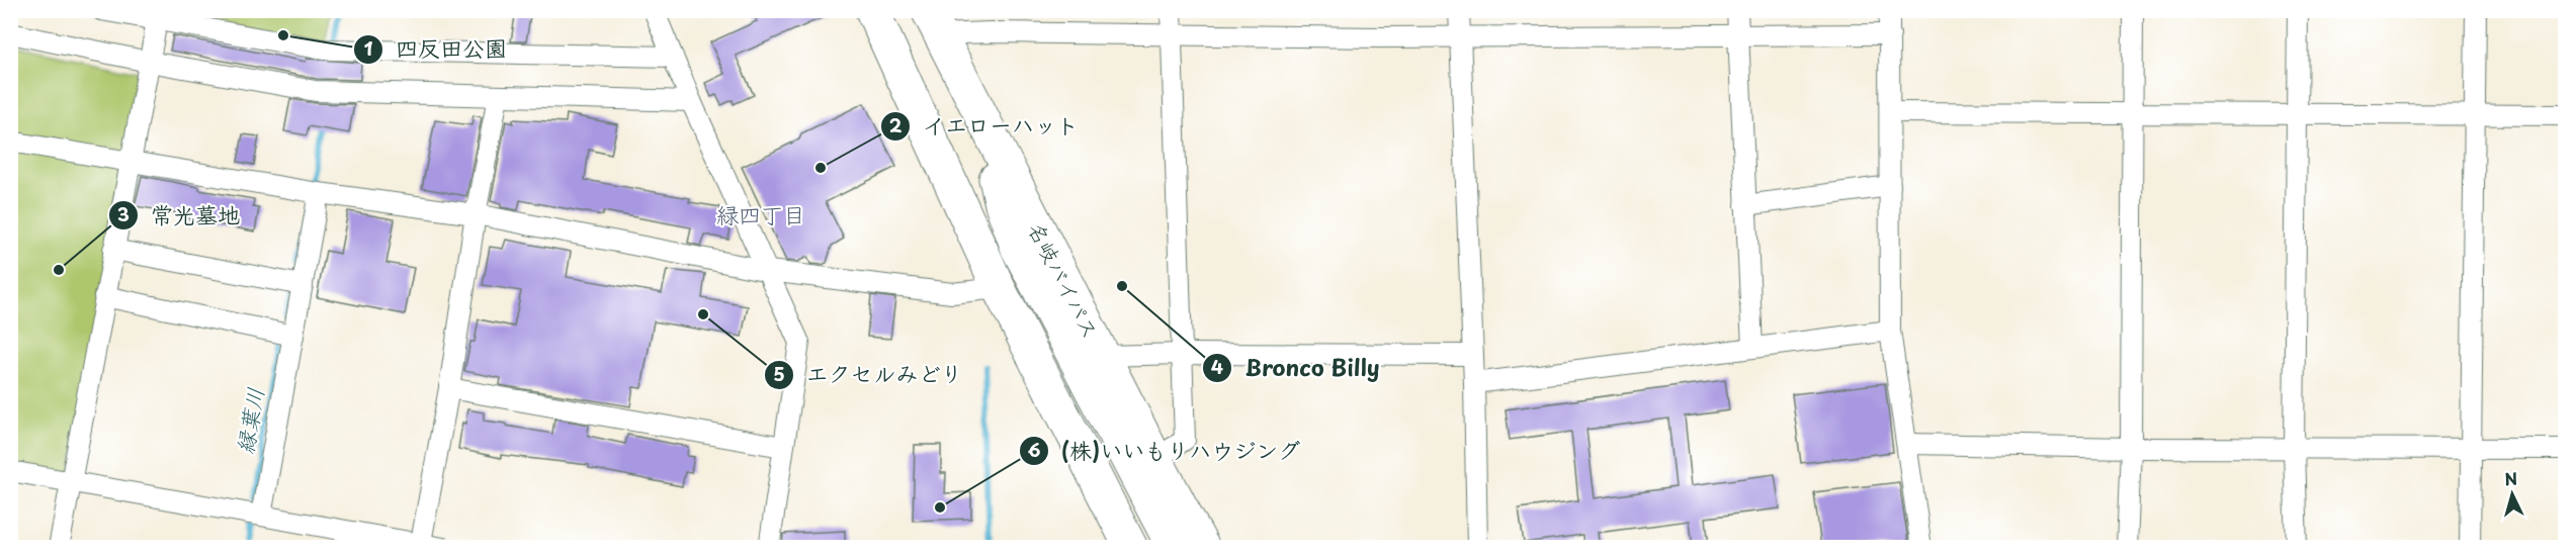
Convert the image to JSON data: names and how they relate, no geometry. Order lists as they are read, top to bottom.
{
  "streets": {
    "highway": ["名岐バイパス"]
  },
  "districts": ["緑四丁目"],
  "water": ["縁葉川"],
  "places": [
    "四反田公園",
    "イエローハット",
    "常光墓地",
    "Bronco Billy",
    "エクセルみどり",
    "(株)いいもりハウジング"
  ],
  "north": "top"
}
